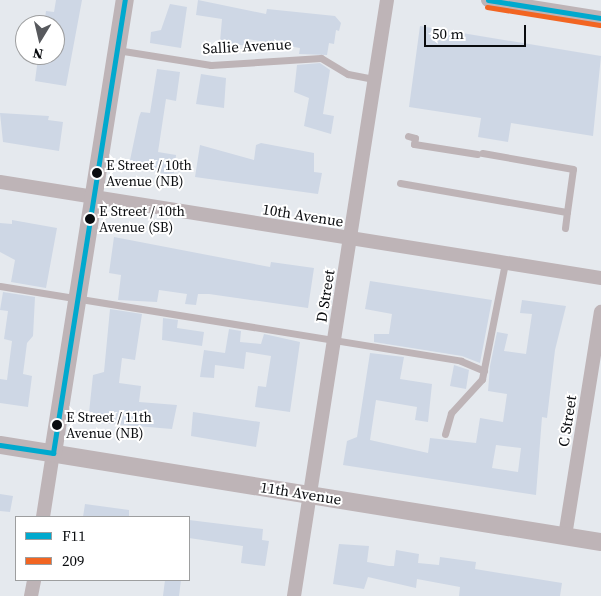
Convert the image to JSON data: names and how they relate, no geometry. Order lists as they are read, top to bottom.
{
  "streets": {
    "street": [
      "10th Avenue",
      "D Street",
      "C Street",
      "11th Avenue"
    ],
    "lane": ["Sallie Avenue"]
  },
  "crossings": [
    ["Sallie Avenue", "D Street"],
    ["10th Avenue", "D Street"],
    ["D Street", "11th Avenue"],
    ["C Street", "11th Avenue"]
  ],
  "places": ["E Street / 10th Avenue (NB)", "E Street / 10th Avenue (SB)", "E Street / 11th Avenue (NB)"],
  "lines": ["transit line F11", "transit line 209"],
  "legend": ["F11", "209"],
  "scale_bar": "50 m",
  "north": "bottom"
}
